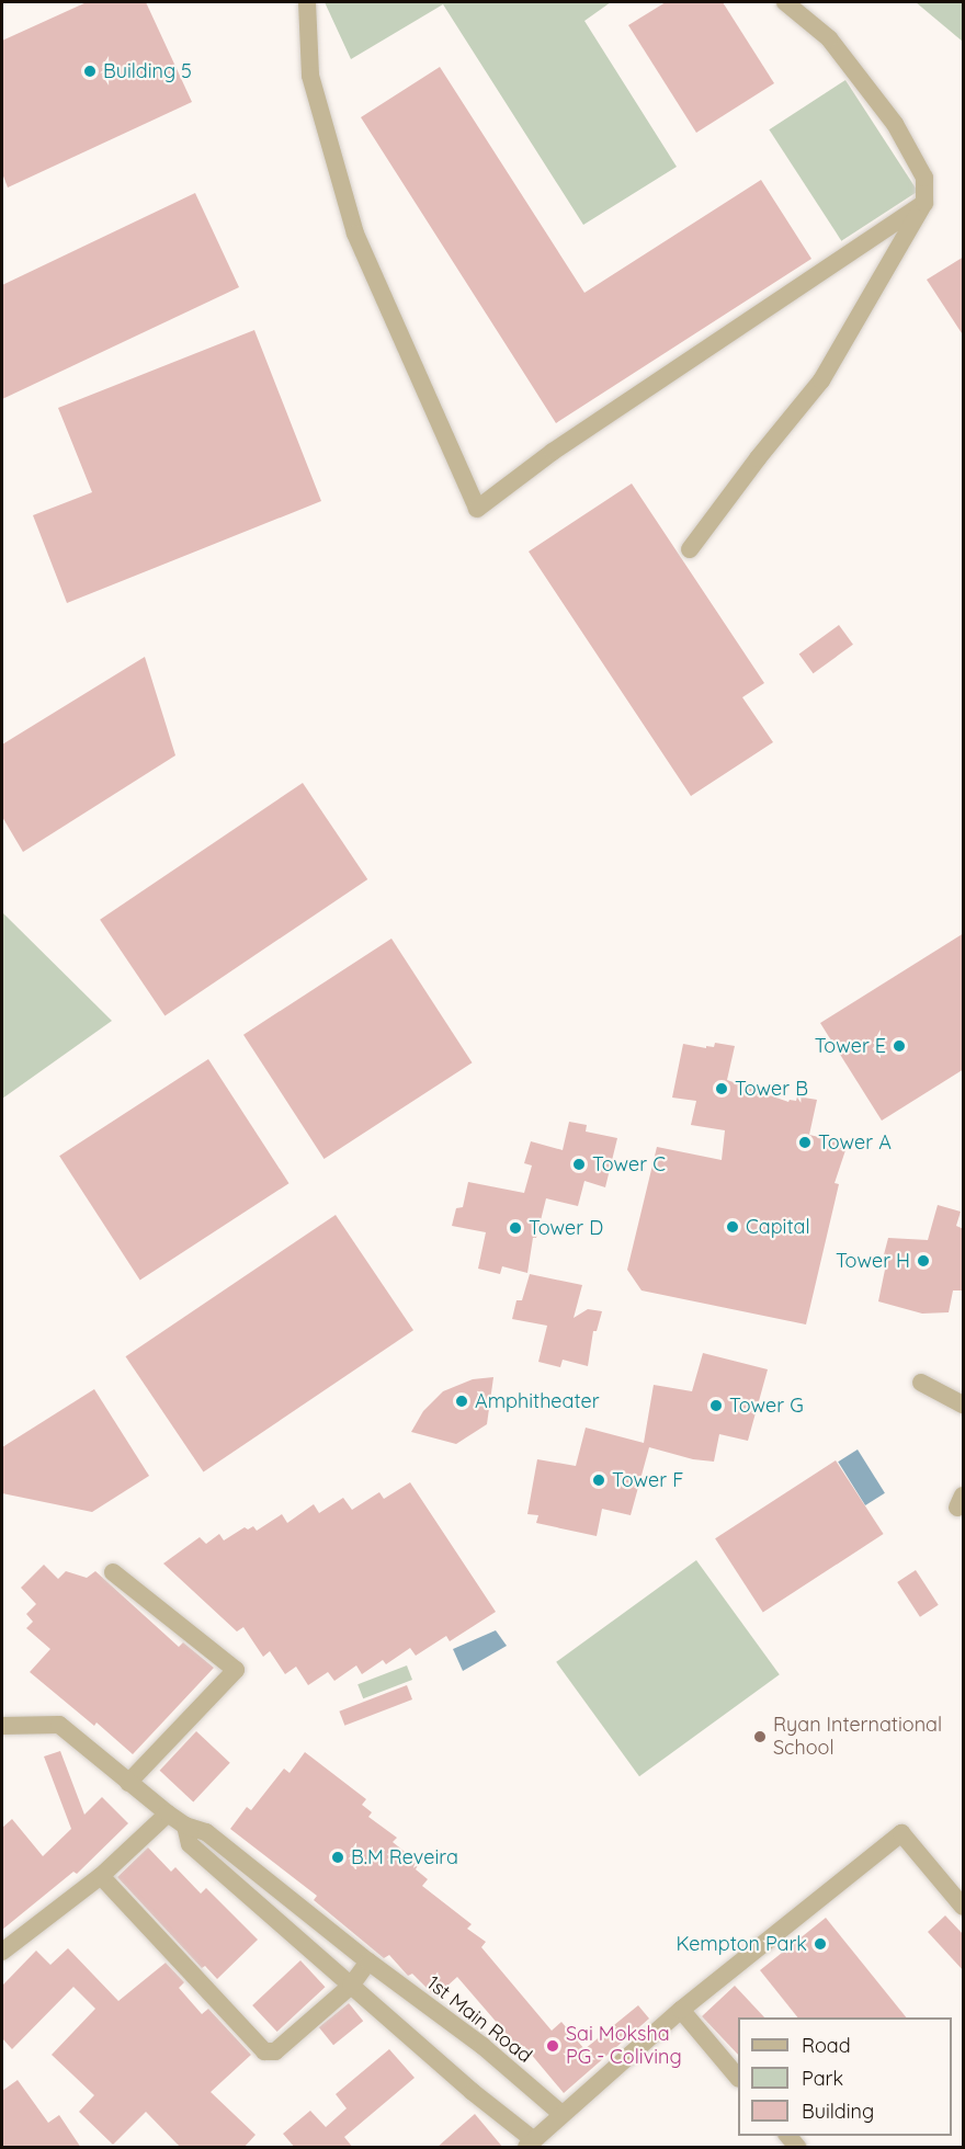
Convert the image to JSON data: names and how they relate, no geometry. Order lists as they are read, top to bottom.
{
  "streets": {
    "street": ["1st Main Road"]
  },
  "places": [
    "Building 5",
    "Tower E",
    "Tower B",
    "Tower A",
    "Tower C",
    "Capital",
    "Tower D",
    "Tower H",
    "Amphitheater",
    "Tower G",
    "Tower F",
    "Ryan International School",
    "B.M Reveira",
    "Kempton Park",
    "Sai Moksha PG - Coliving"
  ],
  "legend": ["Road", "Park", "Building"]
}
